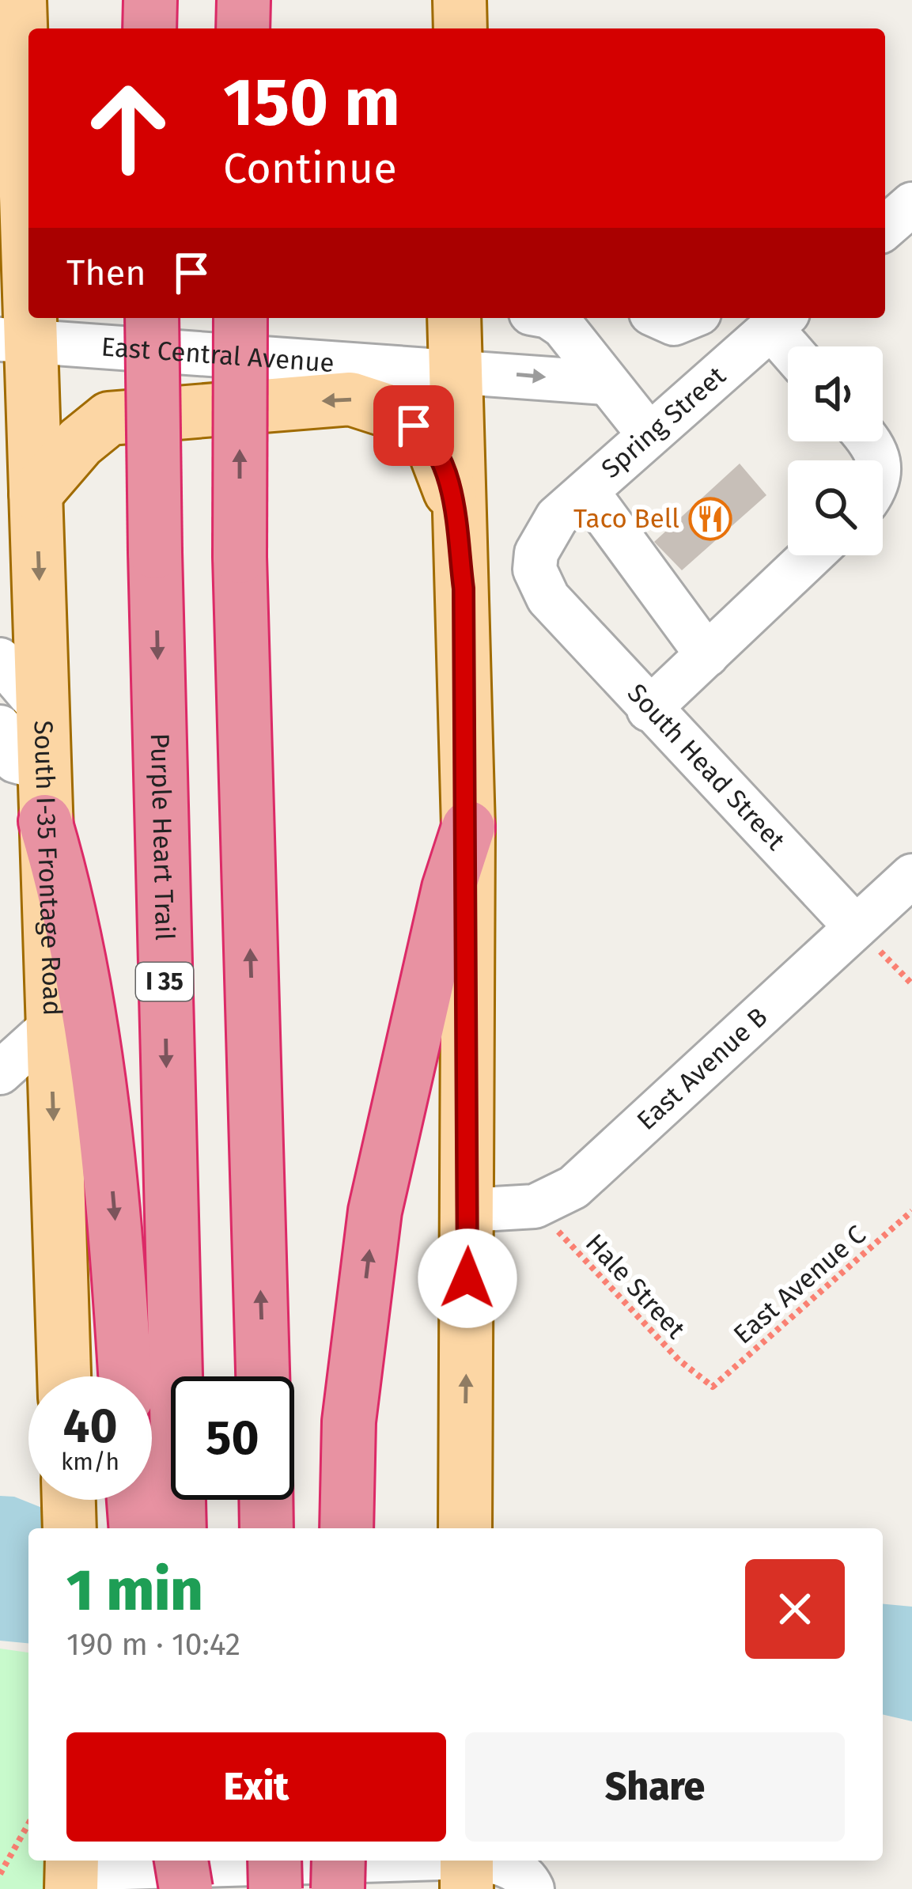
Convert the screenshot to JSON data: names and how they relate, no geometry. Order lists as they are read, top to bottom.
{
  "streets": {
    "highway": ["Purple Heart Trail", "I 35"],
    "main road": ["South I-35 Frontage Road"],
    "street": [
      "East Central Avenue",
      "Spring Street",
      "South Head Street",
      "East Avenue B"
    ],
    "path": ["East Avenue C", "Hale Street"]
  },
  "crossings": [
    ["East Central Avenue", "South I-35 Frontage Road"],
    ["Spring Street", "South Head Street"],
    ["South Head Street", "East Avenue B"],
    ["East Avenue B", "Hale Street"],
    ["East Avenue C", "Hale Street"]
  ],
  "places": {
    "restaurant": ["Taco Bell"]
  },
  "page": {
    "turn": ["150 m", "Continue"],
    "then": "Then",
    "speed": "40 km/h",
    "limit": "50",
    "heading": ["1 min", "190 m · 10:42"],
    "buttons": ["Exit", "Share"]
  }
}
